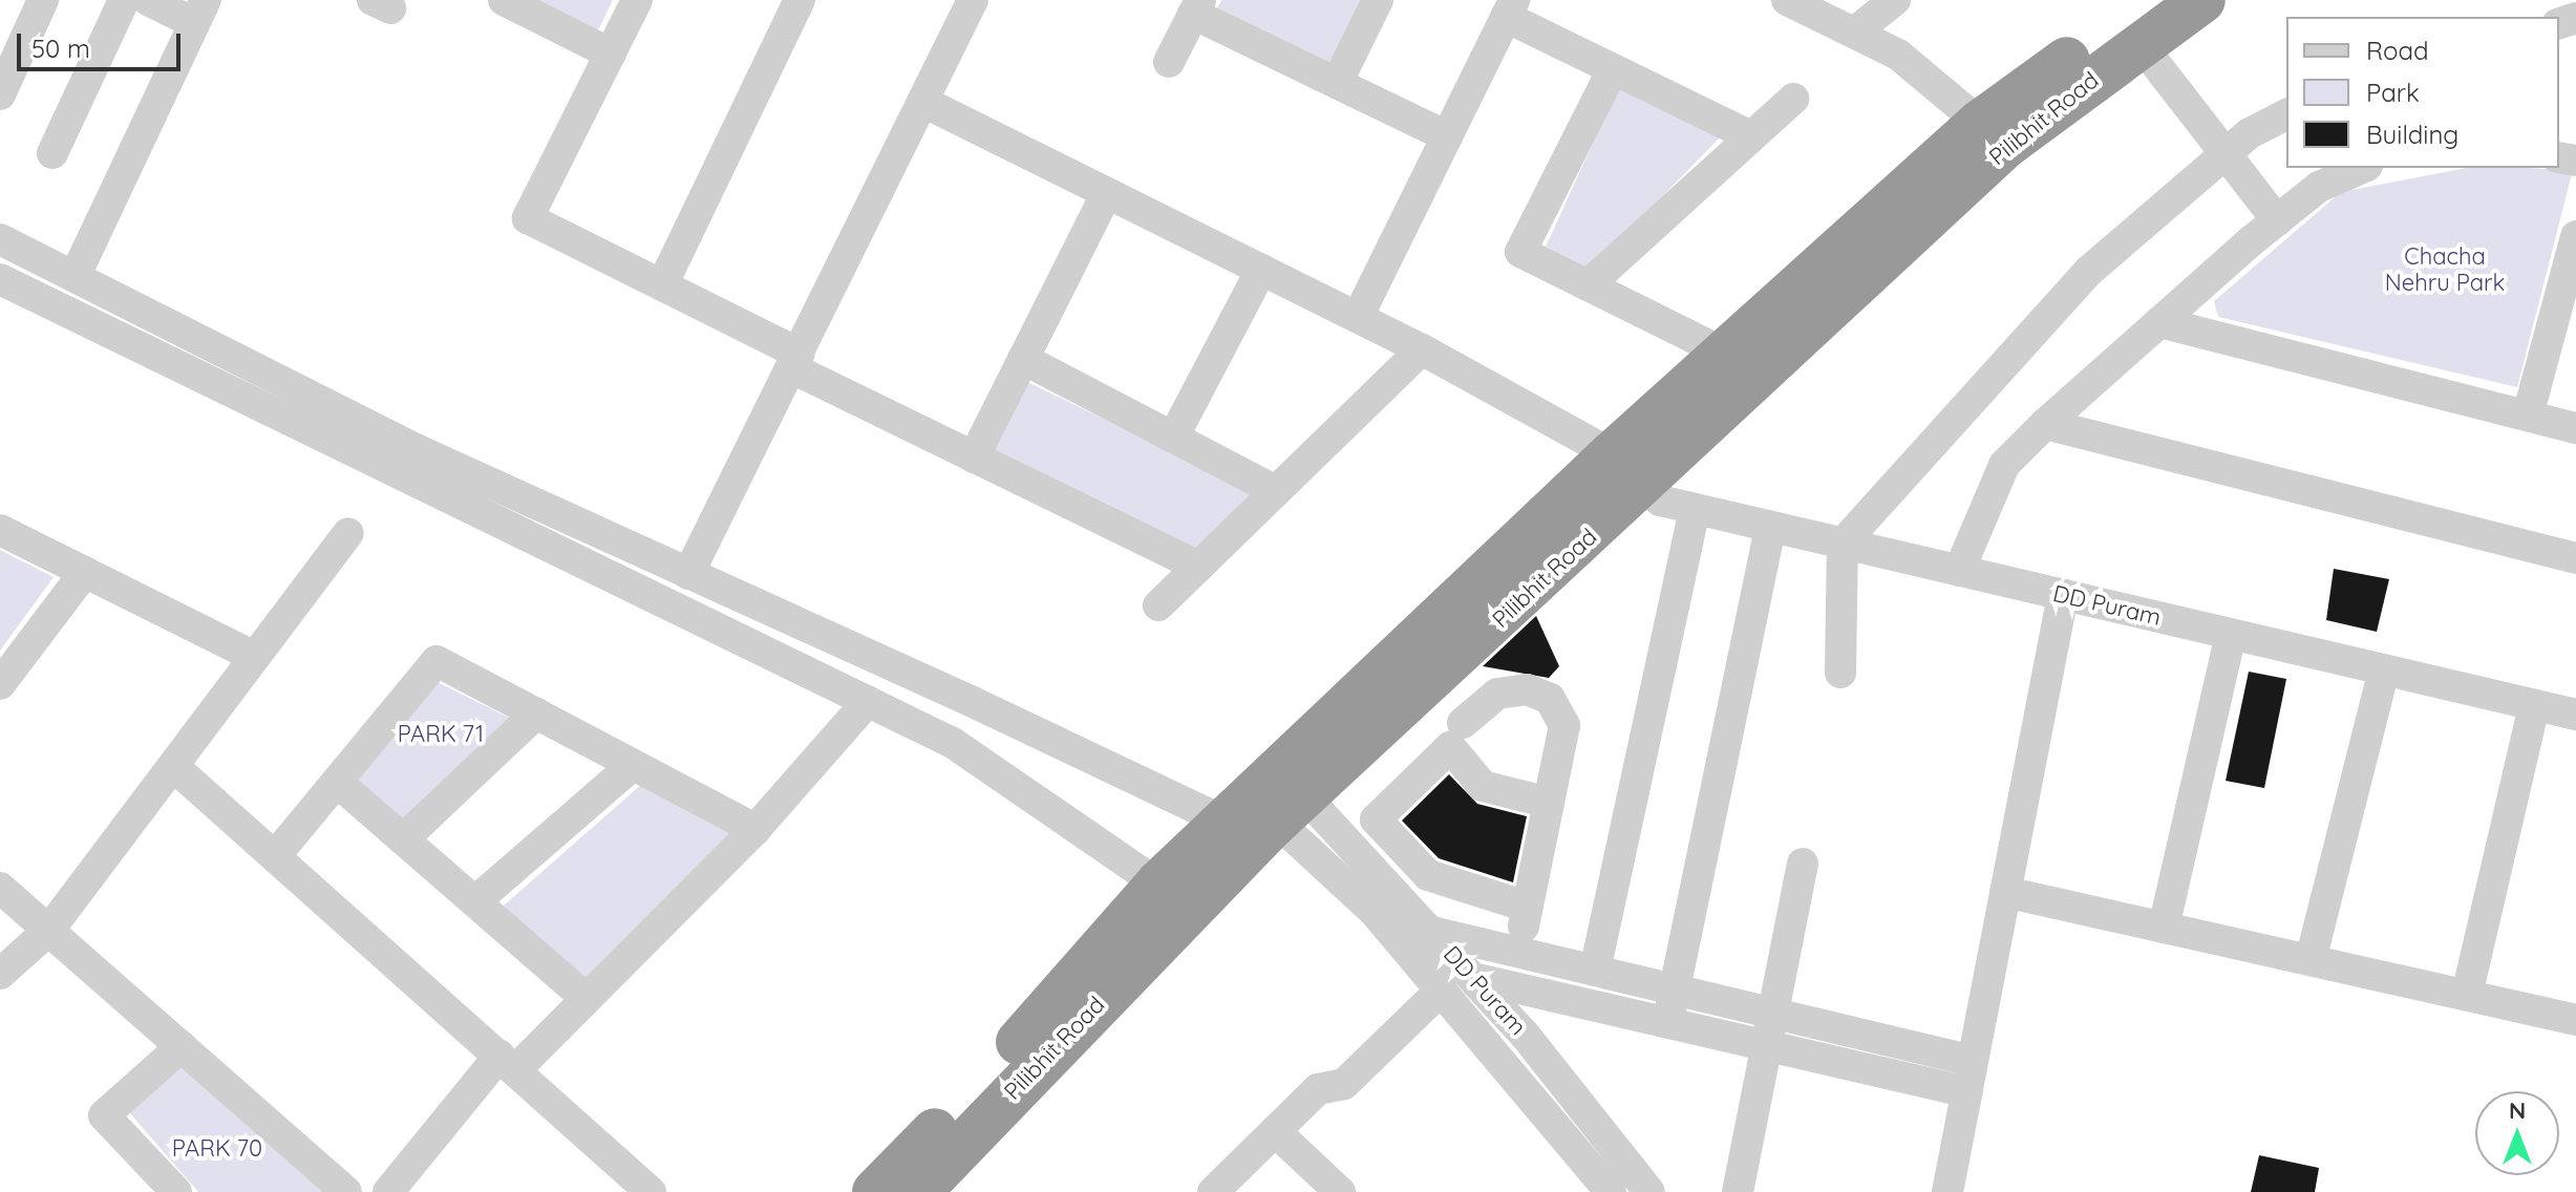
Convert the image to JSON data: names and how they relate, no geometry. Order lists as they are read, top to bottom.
{
  "streets": {
    "highway": ["Pilibhit Road"],
    "street": ["DD Puram"]
  },
  "crossings": [
    ["Pilibhit Road", "DD Puram"]
  ],
  "parks": ["Chacha Nehru Park", "PARK 71", "PARK 70"],
  "legend": ["Road", "Park", "Building"],
  "scale_bar": "50 m",
  "north": "top"
}
